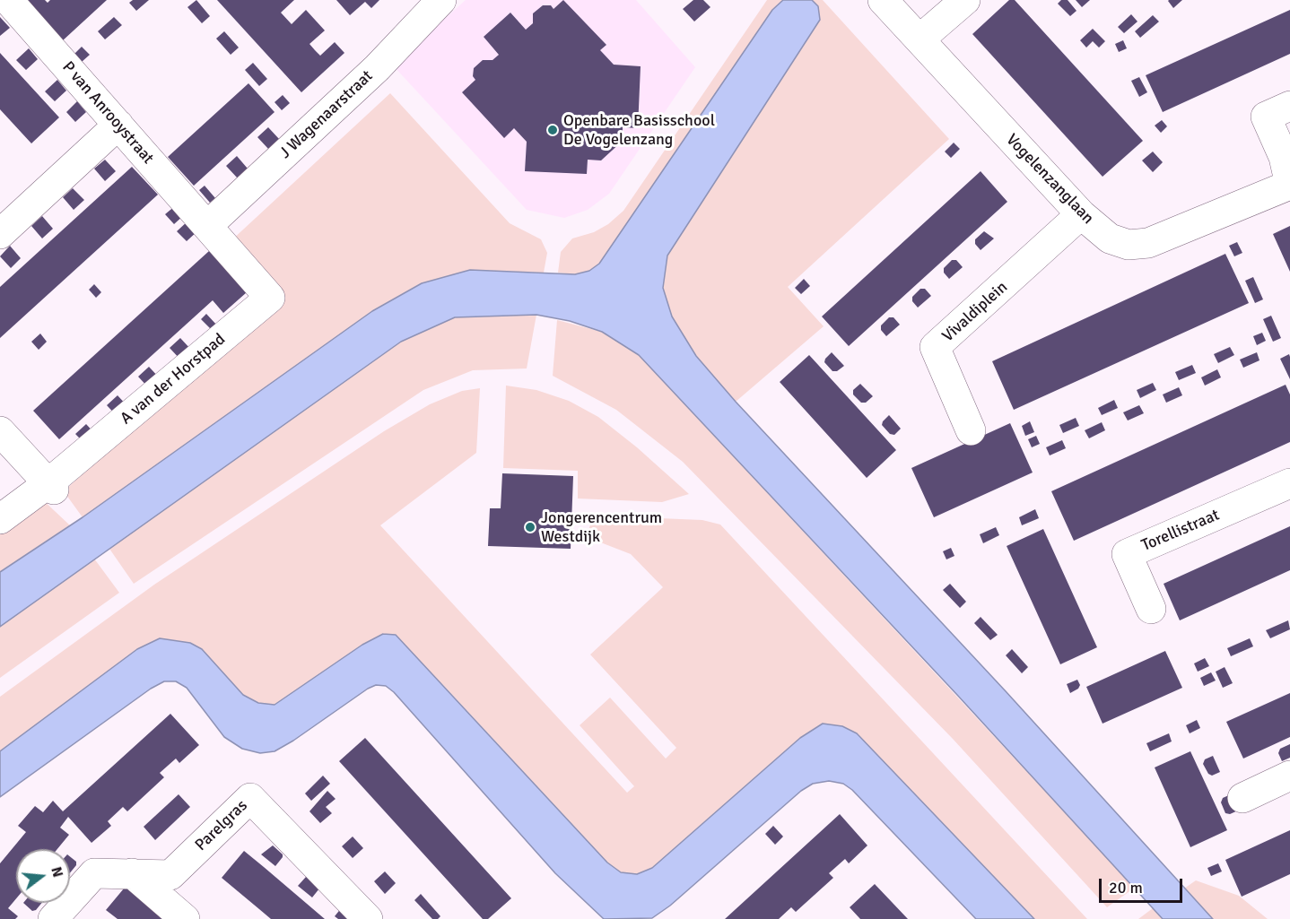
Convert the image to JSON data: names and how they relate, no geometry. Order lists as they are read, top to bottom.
{
  "streets": {
    "street": [
      "P van Anrooystraat",
      "J Wagenaarstraat",
      "Vogelenzanglaan",
      "Vivaldiplein",
      "A van der Horstpad",
      "Torellistraat",
      "Parelgras"
    ]
  },
  "crossings": [
    ["P van Anrooystraat", "J Wagenaarstraat"],
    ["P van Anrooystraat", "A van der Horstpad"],
    ["J Wagenaarstraat", "A van der Horstpad"],
    ["Vogelenzanglaan", "Vivaldiplein"]
  ],
  "places": ["Openbare Basisschool De Vogelenzang", "Jongerencentrum Westdijk"],
  "scale_bar": "20 m",
  "north": "right"
}
